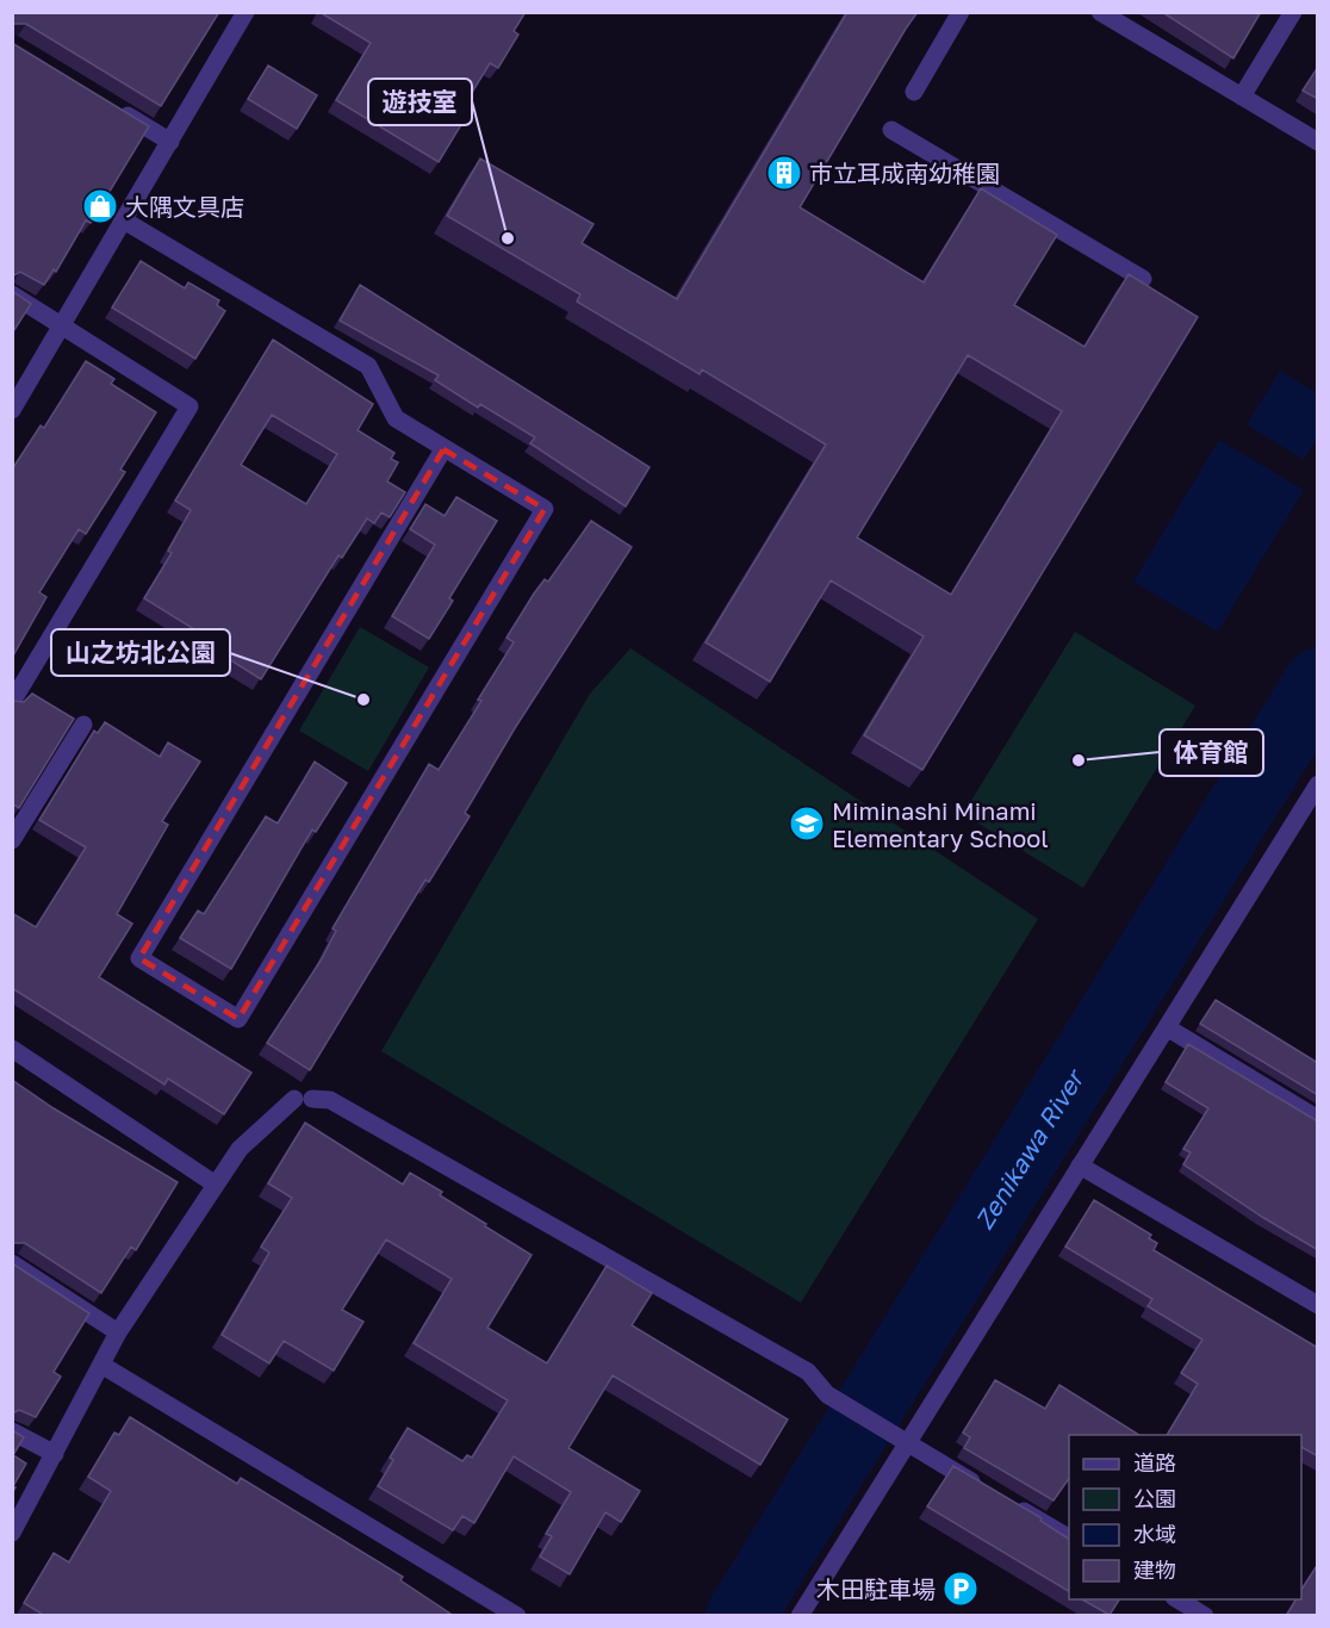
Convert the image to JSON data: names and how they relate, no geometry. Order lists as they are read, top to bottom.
{
  "water": ["Zenikawa River"],
  "places": {
    "building": ["市立耳成南幼稚園"],
    "shop": ["大隅文具店"],
    "other": ["遊技室", "山之坊北公園", "体育館"],
    "school or university": ["Miminashi Minami Elementary School"],
    "parking": ["木田駐車場"]
  },
  "legend": [
    "道路",
    "公園",
    "水域",
    "建物"
  ]
}
